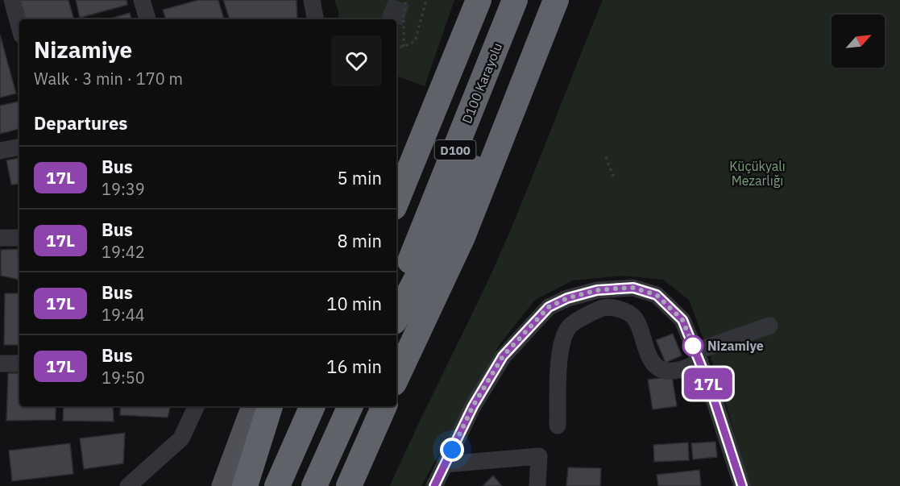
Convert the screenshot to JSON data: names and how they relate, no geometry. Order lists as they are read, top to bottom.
{
  "streets": {
    "highway": ["D100 Karayolu", "D100"]
  },
  "parks": ["Küçükyalı Mezarlığı"],
  "places": ["Nizamiye"],
  "lines": ["bus line 17L"],
  "north": "top right",
  "page": {
    "on_map": "17L",
    "heading": [
      ["Nizamiye", "Walk · 3 min · 170 m"],
      "Departures"
    ],
    "list": [
      {
        "mark": "17L",
        "name": "Bus",
        "note": "19:39",
        "value": "5 min"
      },
      {
        "mark": "17L",
        "name": "Bus",
        "note": "19:42",
        "value": "8 min"
      },
      {
        "mark": "17L",
        "name": "Bus",
        "note": "19:44",
        "value": "10 min"
      },
      {
        "mark": "17L",
        "name": "Bus",
        "note": "19:50",
        "value": "16 min"
      }
    ]
  }
}
